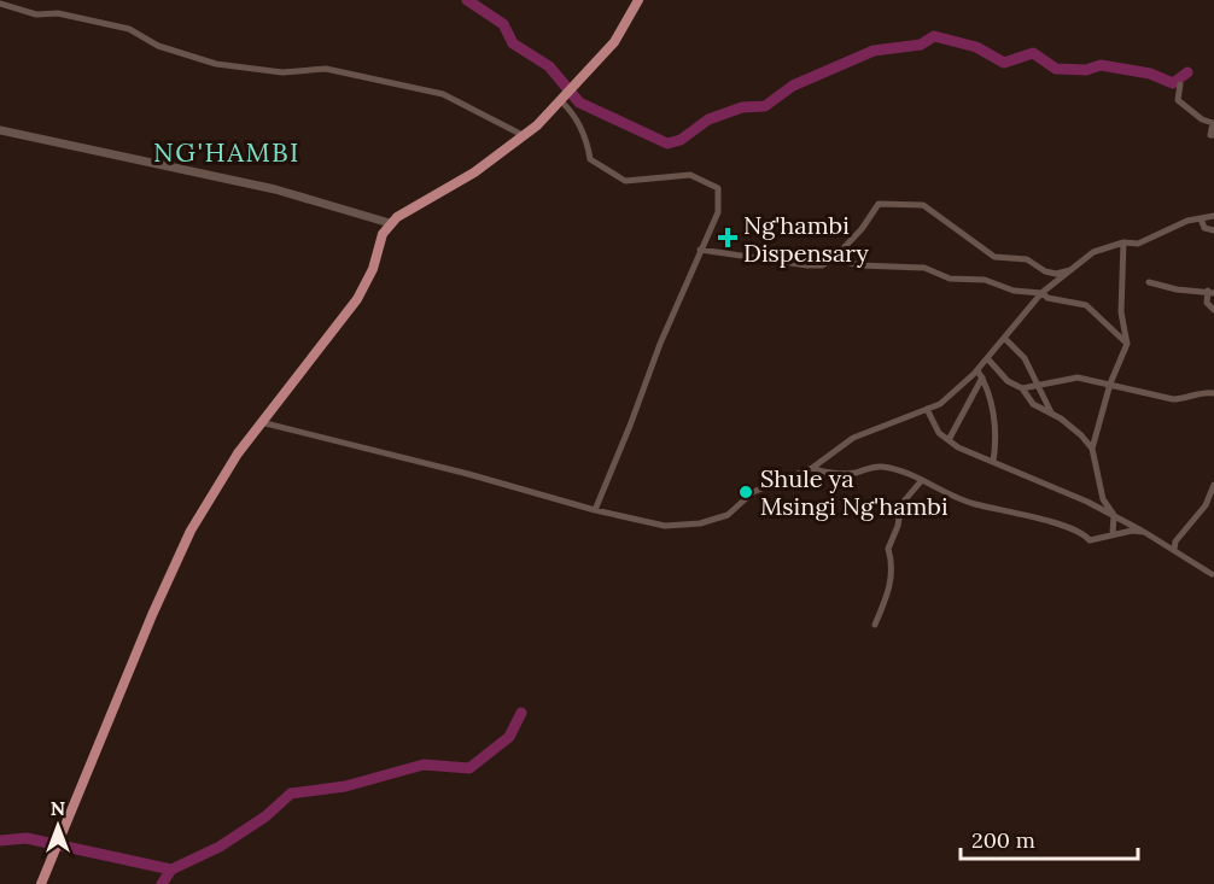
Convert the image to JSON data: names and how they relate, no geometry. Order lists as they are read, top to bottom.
{
  "districts": ["NG'HAMBI"],
  "places": {
    "health": ["Ng'hambi Dispensary"],
    "other": ["Shule ya Msingi Ng'hambi"]
  },
  "scale_bar": "200 m",
  "north": "top"
}
